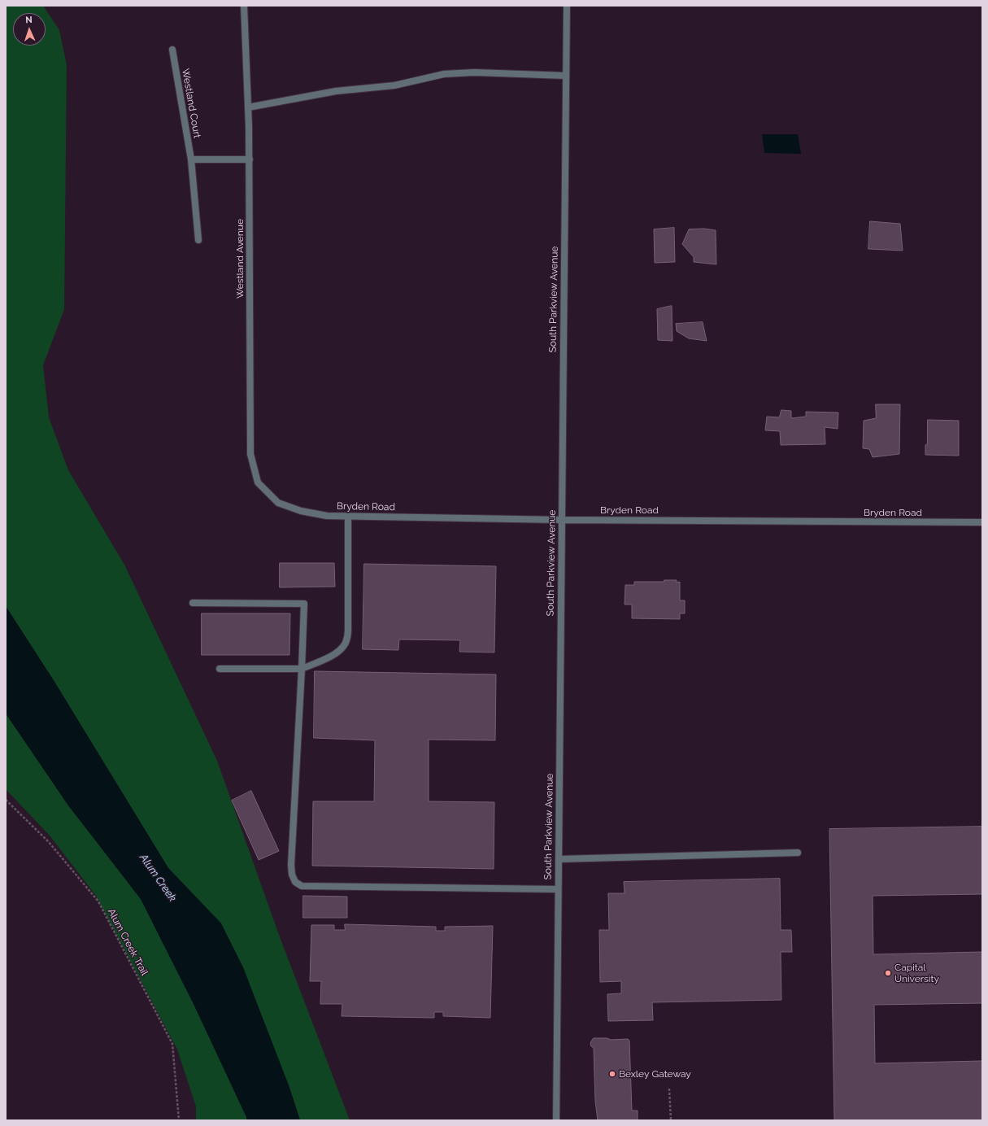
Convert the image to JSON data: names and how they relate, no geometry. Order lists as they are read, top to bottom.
{
  "streets": {
    "street": [
      "Westland Court",
      "Westland Avenue",
      "South Parkview Avenue",
      "Bryden Road"
    ],
    "path": ["Alum Creek Trail"]
  },
  "crossings": [
    ["Westland Avenue", "Bryden Road"],
    ["South Parkview Avenue", "Bryden Road"]
  ],
  "water": ["Alum Creek"],
  "places": ["Capital University", "Bexley Gateway"],
  "north": "top"
}
